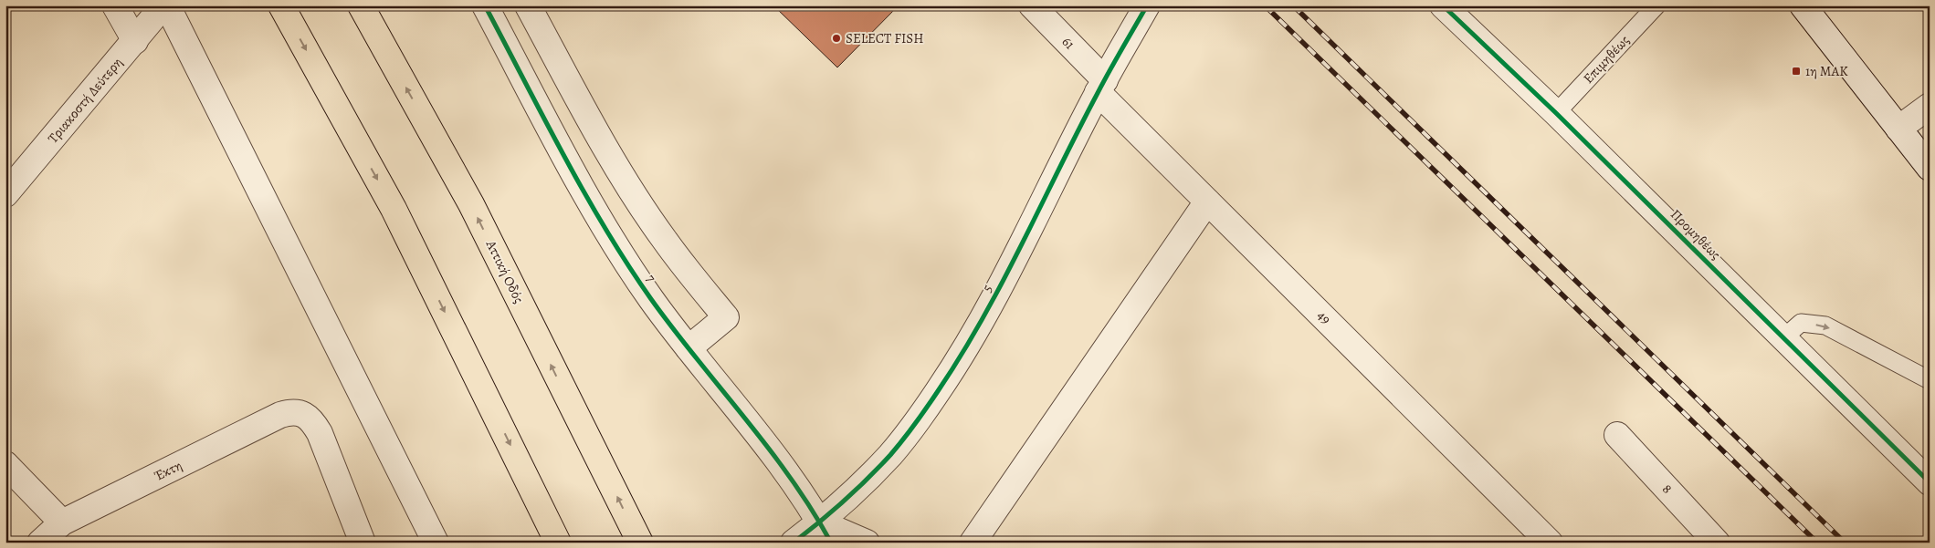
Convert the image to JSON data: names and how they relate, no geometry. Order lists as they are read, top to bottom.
{
  "streets": {
    "highway": ["Αττική Οδός"],
    "street": [
      "61",
      "Τριακοστή Δεύτερη",
      "Προμηθέως",
      "7",
      "5",
      "49",
      "Έκτη",
      "8"
    ],
    "lane": ["Επιμηθέως"]
  },
  "crossings": [
    ["61", "5"],
    ["61", "49"],
    ["Επιμηθέως", "Προμηθέως"],
    ["7", "5"],
    ["5", "49"]
  ],
  "places": {
    "other": ["SELECT FISH"],
    "transit": ["1η ΜΑΚ"]
  }
}
